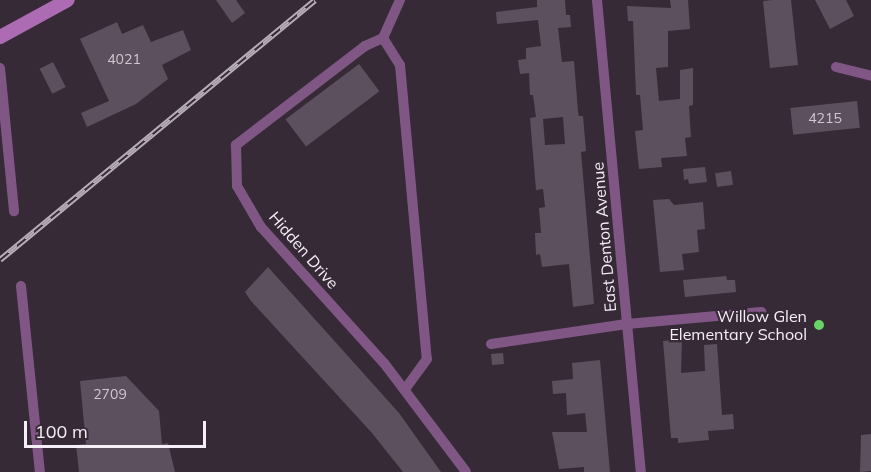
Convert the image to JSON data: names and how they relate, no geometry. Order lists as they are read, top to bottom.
{
  "streets": {
    "street": ["East Denton Avenue", "Hidden Drive"]
  },
  "places": ["Willow Glen Elementary School"],
  "house_numbers": ["4021", "4215", "2709"],
  "scale_bar": "100 m"
}
